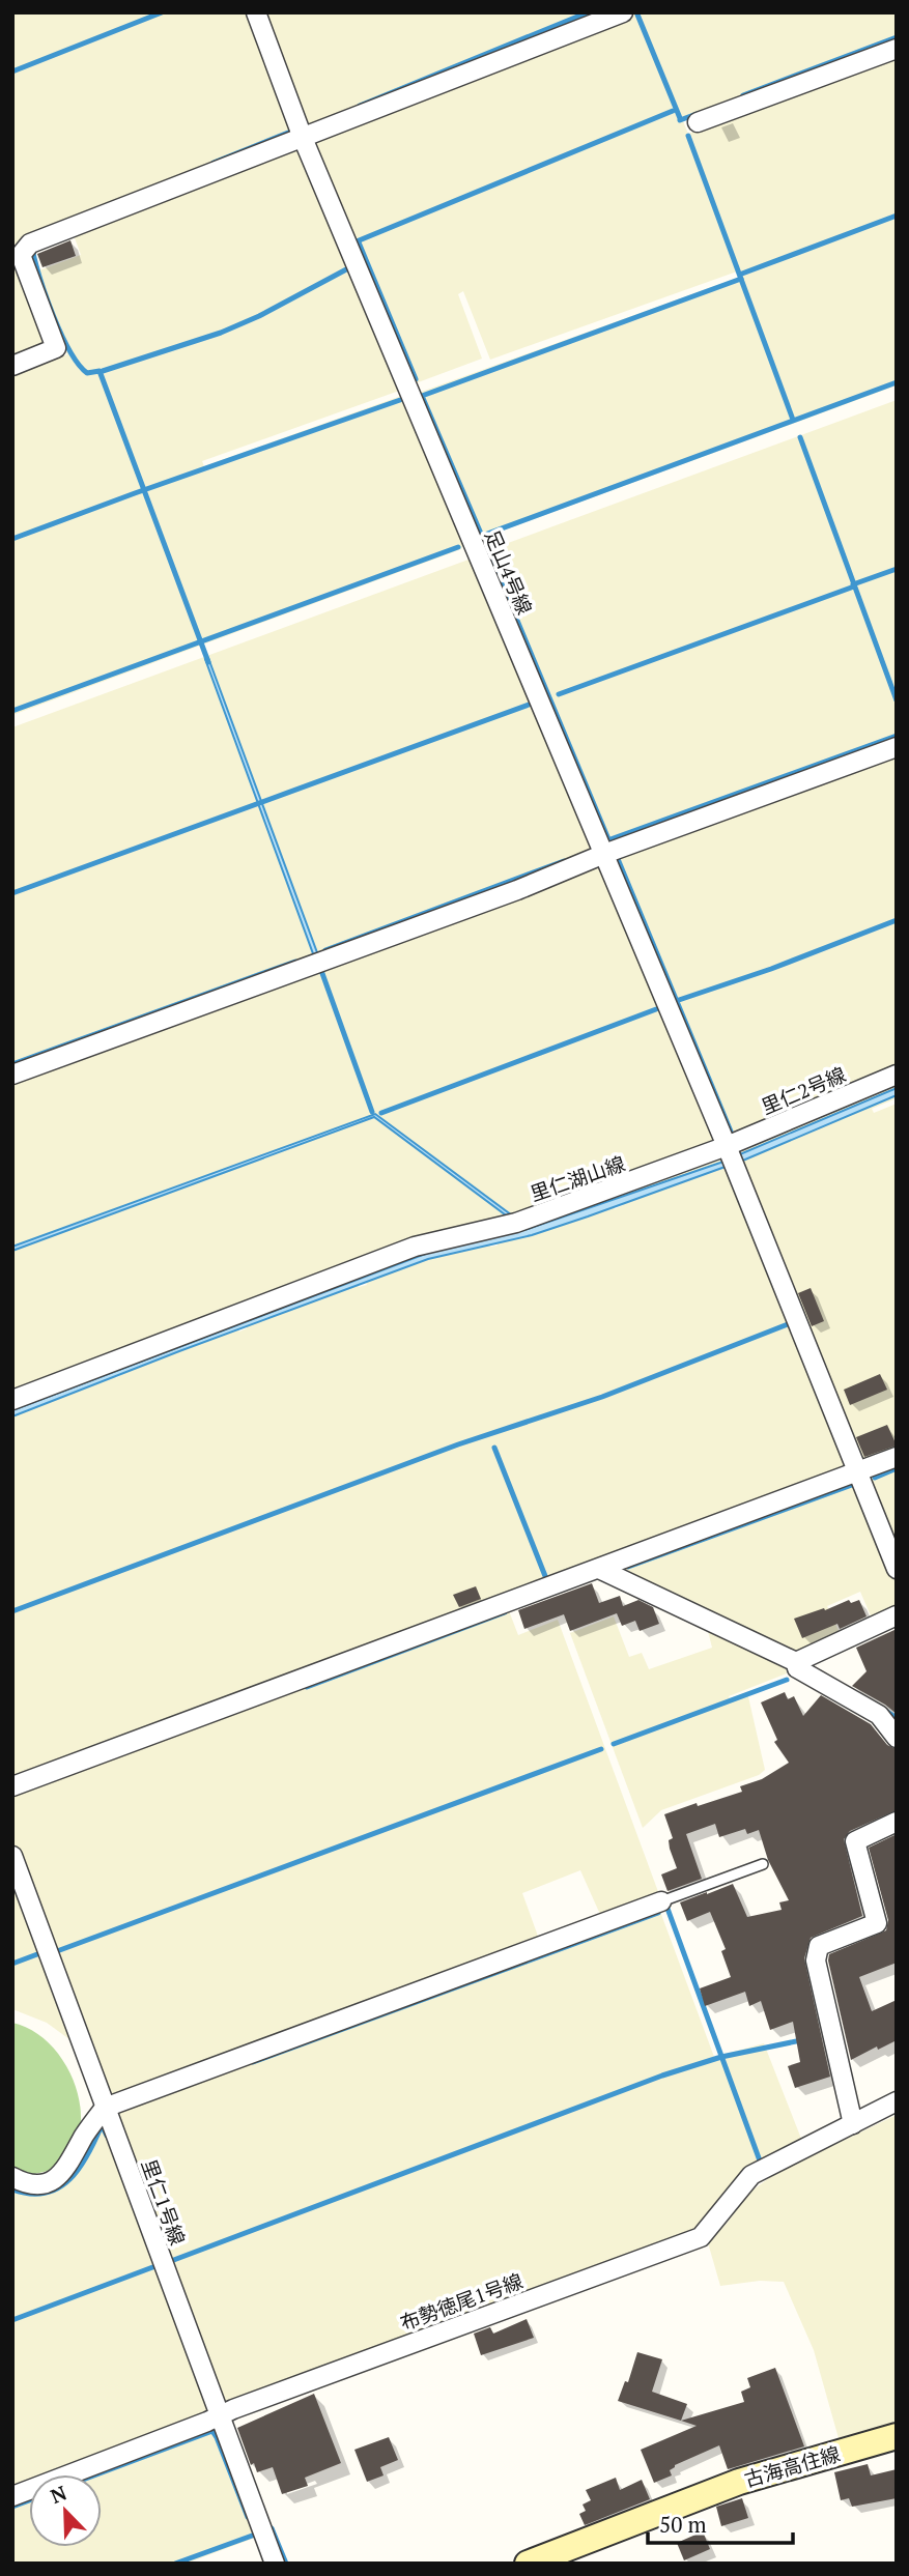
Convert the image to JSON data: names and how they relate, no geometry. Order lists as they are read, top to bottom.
{
  "streets": {
    "street": [
      "足山4号線",
      "里仁2号線",
      "里仁湖山線",
      "里仁1号線",
      "布勢徳尾1号線",
      "古海高住線"
    ]
  },
  "crossings": [
    ["足山4号線", "里仁2号線"],
    ["足山4号線", "里仁湖山線"],
    ["里仁2号線", "里仁湖山線"],
    ["里仁1号線", "布勢徳尾1号線"]
  ],
  "scale_bar": "50 m",
  "north": "top left"
}
